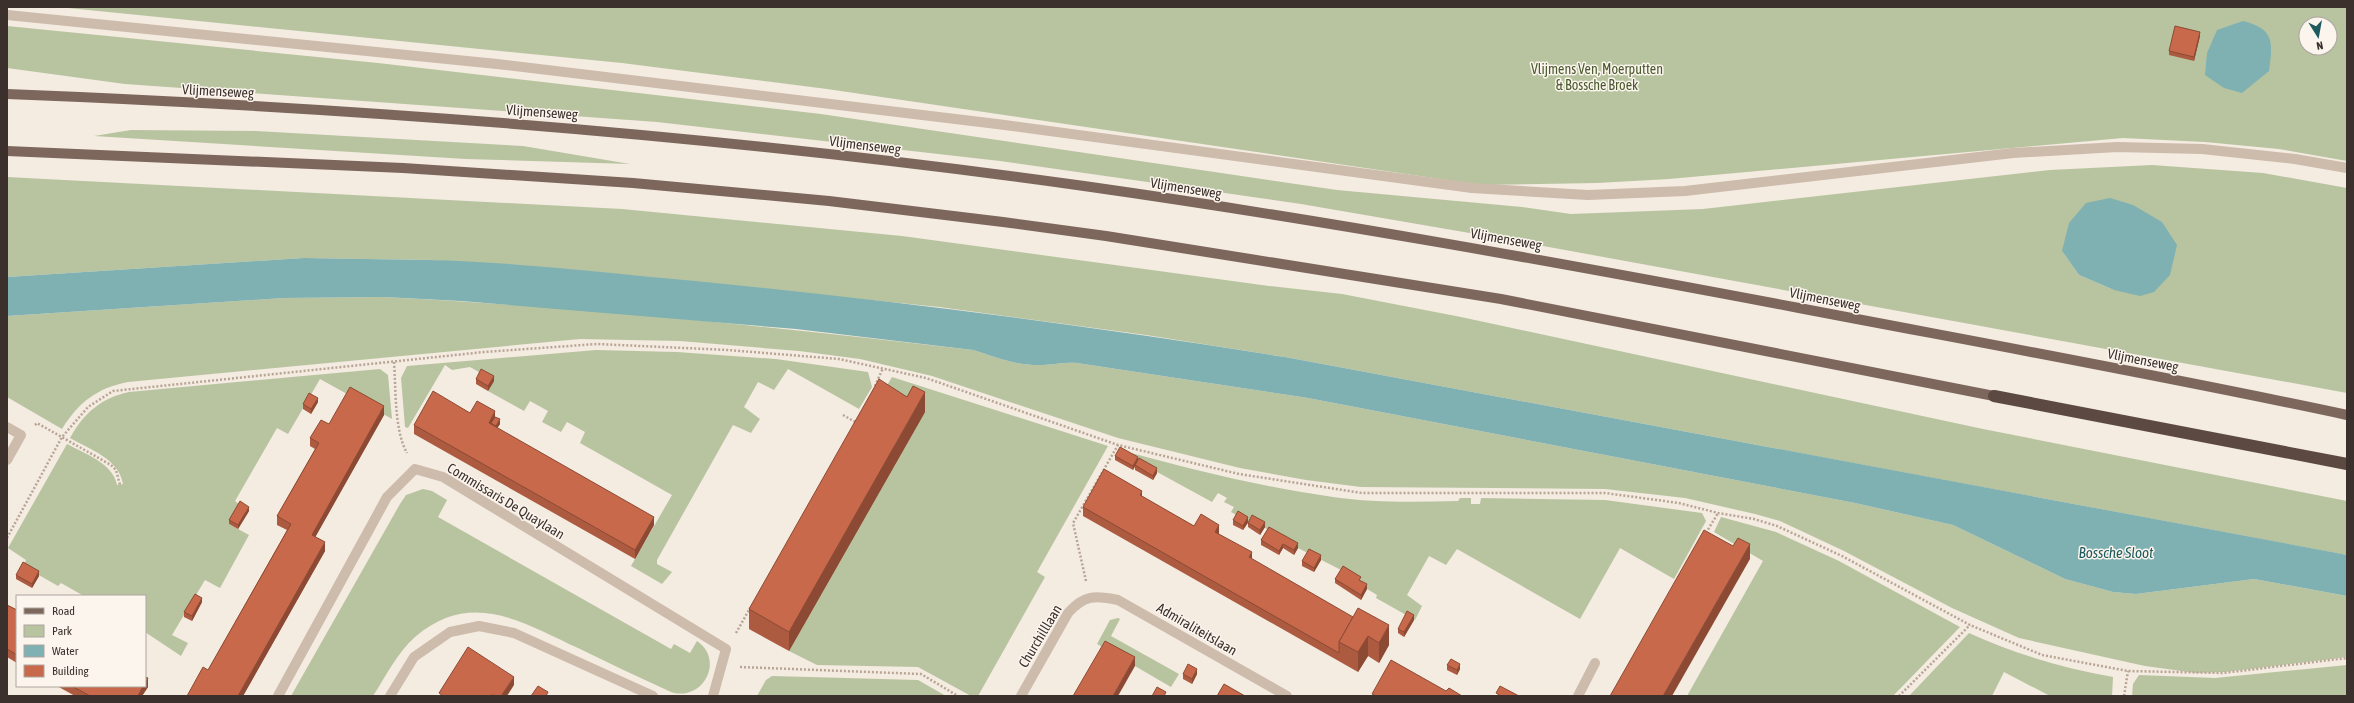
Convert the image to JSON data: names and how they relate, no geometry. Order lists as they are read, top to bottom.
{
  "streets": {
    "main road": ["Vlijmenseweg"],
    "street": ["Commissaris De Quaylaan", "Admiraliteitslaan", "Churchilllaan"]
  },
  "crossings": [
    ["Admiraliteitslaan", "Churchilllaan"]
  ],
  "water": ["Bossche Sloot"],
  "parks": ["Vlijmens Ven, Moerputten & Bossche Broek"],
  "legend": [
    "Road",
    "Park",
    "Water",
    "Building"
  ],
  "north": "bottom"
}
